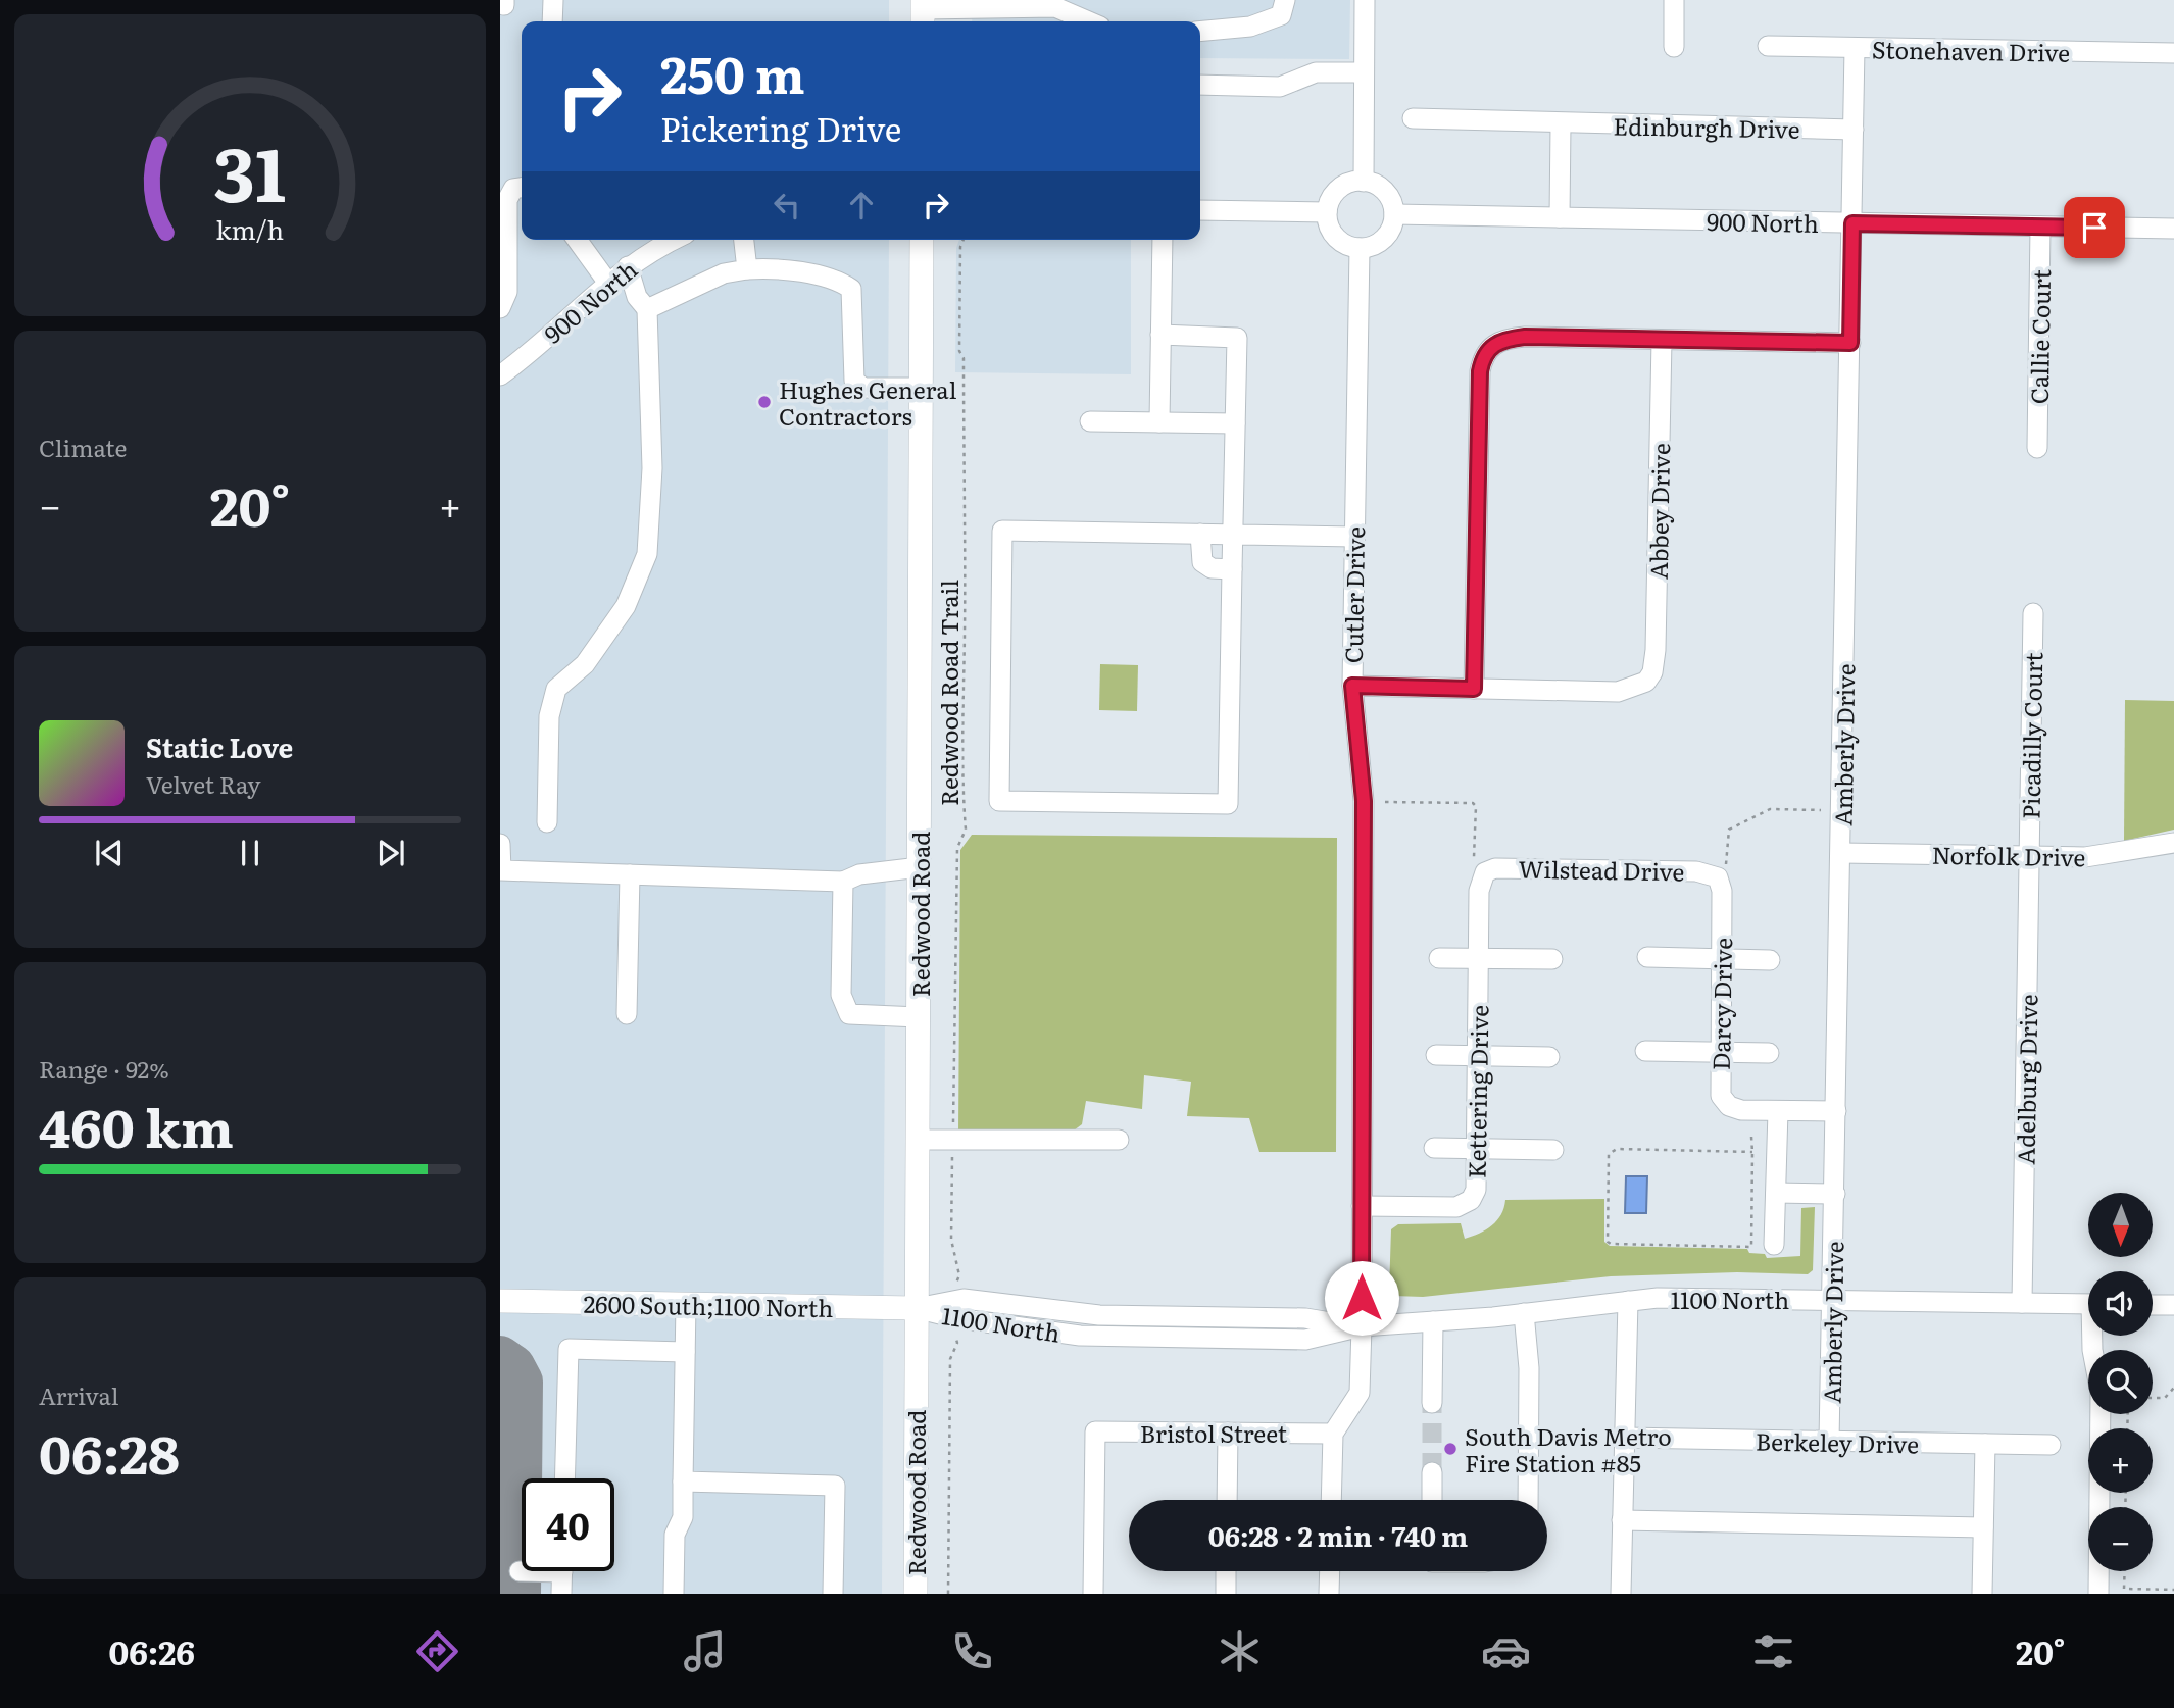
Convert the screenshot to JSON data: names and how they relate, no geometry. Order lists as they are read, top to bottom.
{
  "streets": {
    "main road": ["Redwood Road", "2600 South;1100 North"],
    "street": [
      "Stonehaven Drive",
      "Edinburgh Drive",
      "900 North",
      "Callie Court",
      "Abbey Drive",
      "Cutler Drive",
      "Picadilly Court",
      "Amberly Drive",
      "Norfolk Drive",
      "Wilstead Drive",
      "Darcy Drive",
      "Adelburg Drive",
      "Kettering Drive",
      "1100 North",
      "Bristol Street",
      "Berkeley Drive"
    ],
    "path": ["Redwood Road Trail"]
  },
  "crossings": [
    ["Stonehaven Drive", "Amberly Drive"],
    ["Edinburgh Drive", "Amberly Drive"],
    ["900 North", "Callie Court"],
    ["900 North", "Cutler Drive"],
    ["900 North", "Amberly Drive"],
    ["Cutler Drive", "Kettering Drive"],
    ["Cutler Drive", "1100 North"],
    ["Cutler Drive", "Bristol Street"],
    ["Picadilly Court", "Norfolk Drive"],
    ["Picadilly Court", "Adelburg Drive"],
    ["Amberly Drive", "Norfolk Drive"],
    ["Amberly Drive", "Darcy Drive"],
    ["Amberly Drive", "1100 North"],
    ["Amberly Drive", "Berkeley Drive"],
    ["Norfolk Drive", "Adelburg Drive"],
    ["Wilstead Drive", "Darcy Drive"],
    ["Wilstead Drive", "Kettering Drive"],
    ["Redwood Road", "1100 North"],
    ["Redwood Road", "2600 South;1100 North"],
    ["Adelburg Drive", "1100 North"],
    ["1100 North", "2600 South;1100 North"]
  ],
  "places": ["Hughes General Contractors", "South Davis Metro Fire Station #85"],
  "north": "bottom",
  "page": {
    "turn": ["250 m", "Pickering Drive"],
    "tile": [
      "Climate",
      ["Range · 92%", "460 km"],
      ["Arrival", "06:28"]
    ],
    "heat": ["−", "20°", "+"],
    "song": ["Static Love", "Velvet Ray"],
    "map_buttons": ["+", "−"],
    "limit": "40",
    "trip": "06:28 · 2 min · 740 m",
    "tabs": ["06:26", "20°"],
    "gauge": ["31", "km/h"]
  }
}
